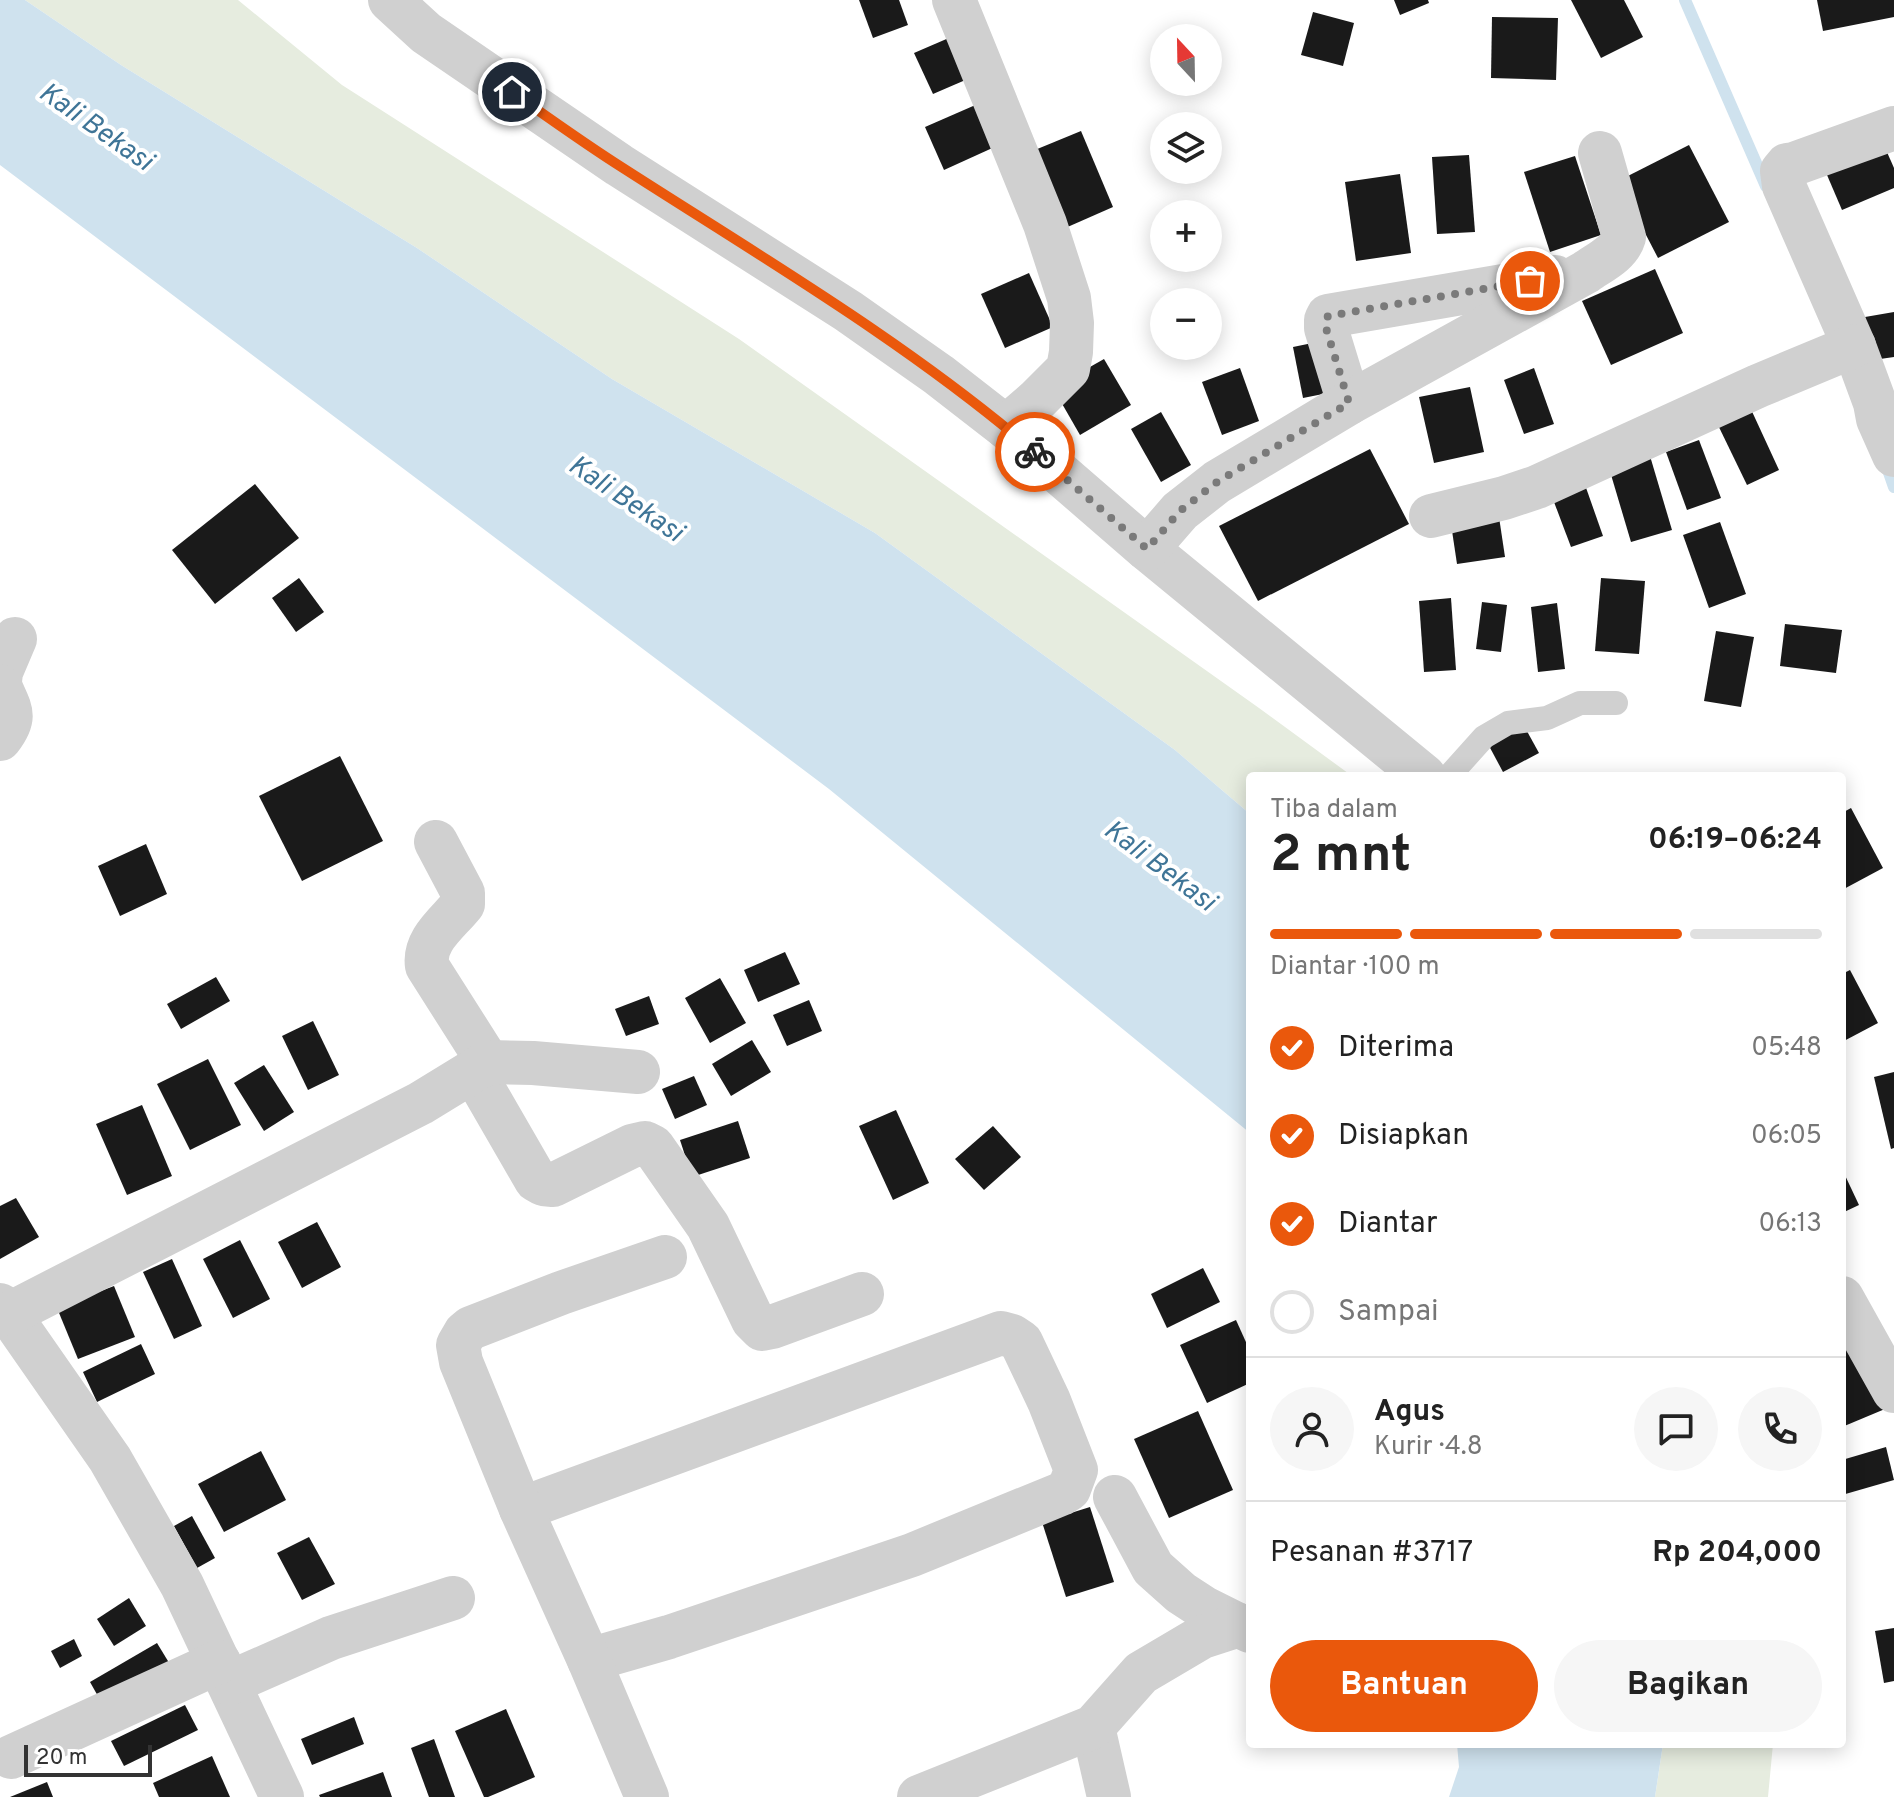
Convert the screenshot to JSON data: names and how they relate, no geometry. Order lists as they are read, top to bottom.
{
  "water": ["Kali Bekasi"],
  "scale_bar": "20 m",
  "north": "top",
  "page": {
    "map_buttons": ["+", "−"],
    "heading": ["2 mnt", "Tiba dalam", "06:19–06:24"],
    "panel": [
      "Agus",
      "Kurir · 4.8",
      "Pesanan #3717",
      "Rp 204,000"
    ],
    "bar": "Diantar · 100 m",
    "list": [
      ["Diterima", "05:48"],
      ["Disiapkan", "06:05"],
      ["Diantar", "06:13"],
      "Sampai"
    ],
    "buttons": ["Bantuan", "Bagikan"],
    "scale": "20 m"
  }
}
